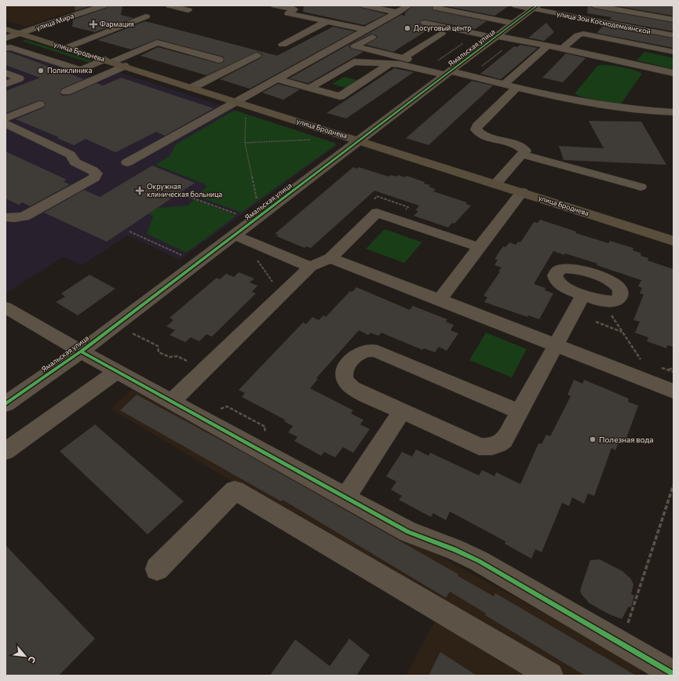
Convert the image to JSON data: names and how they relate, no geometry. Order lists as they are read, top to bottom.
{
  "streets": {
    "main road": ["улица Броднева"],
    "street": ["улица Мира", "улица Зои Космодемьянской", "Ямальская улица"]
  },
  "crossings": [
    ["улица Мира", "улица Броднева"],
    ["улица Зои Космодемьянской", "Ямальская улица"],
    ["Ямальская улица", "улица Броднева"]
  ],
  "places": {
    "health": ["Фармация", "Окружная клиническая больница"],
    "other": ["Досуговый центр", "Поликлиника", "Полезная вода"]
  },
  "north": "bottom right"
}
